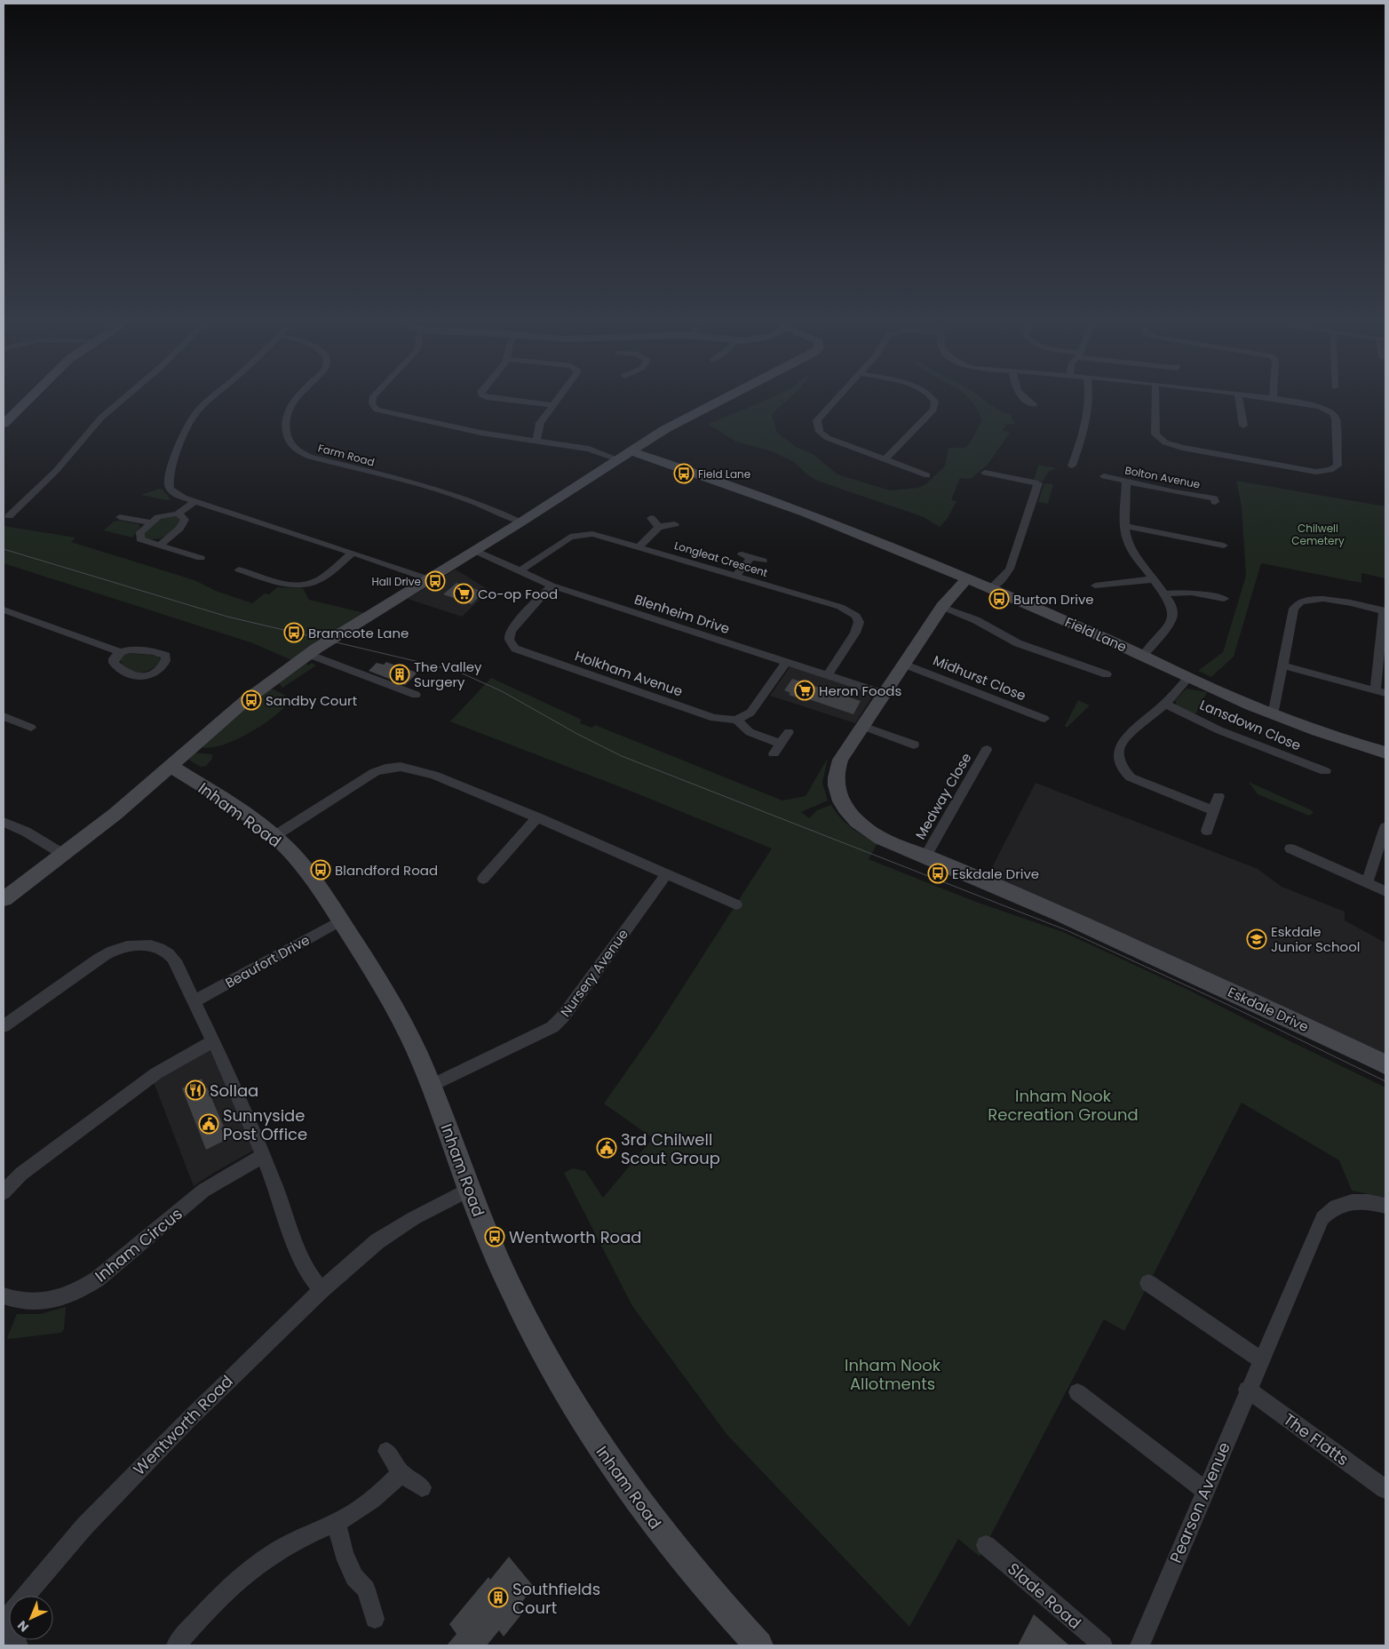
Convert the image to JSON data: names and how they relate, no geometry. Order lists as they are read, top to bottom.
{
  "streets": {
    "street": [
      "Farm Road",
      "Bolton Avenue",
      "Longleat Crescent",
      "Blenheim Drive",
      "Field Lane",
      "Holkham Avenue",
      "Midhurst Close",
      "Lansdown Close",
      "Medway Close",
      "Inham Road",
      "Beaufort Drive",
      "Nursery Avenue",
      "Eskdale Drive",
      "Inham Circus",
      "Wentworth Road",
      "The Flatts",
      "Pearson Avenue",
      "Slade Road"
    ]
  },
  "crossings": [
    ["Longleat Crescent", "Blenheim Drive"],
    ["Blenheim Drive", "Holkham Avenue"],
    ["Blenheim Drive", "Eskdale Drive"],
    ["Field Lane", "Eskdale Drive"],
    ["Midhurst Close", "Eskdale Drive"],
    ["Medway Close", "Eskdale Drive"],
    ["Inham Road", "Beaufort Drive"],
    ["Inham Road", "Nursery Avenue"],
    ["Inham Road", "Wentworth Road"],
    ["The Flatts", "Pearson Avenue"]
  ],
  "parks": ["Chilwell Cemetery", "Inham Nook Recreation Ground", "Inham Nook Allotments"],
  "places": {
    "bus stop": [
      "Field Lane",
      "Hall Drive",
      "Burton Drive",
      "Bramcote Lane",
      "Sandby Court",
      "Blandford Road",
      "Eskdale Drive",
      "Wentworth Road"
    ],
    "supermarket": ["Co-op Food", "Heron Foods"],
    "building": ["The Valley Surgery", "Southfields Court"],
    "school or university": ["Eskdale Junior School"],
    "restaurant": ["Sollaa"],
    "public building": ["Sunnyside Post Office", "3rd Chilwell Scout Group"]
  },
  "north": "bottom left"
}
